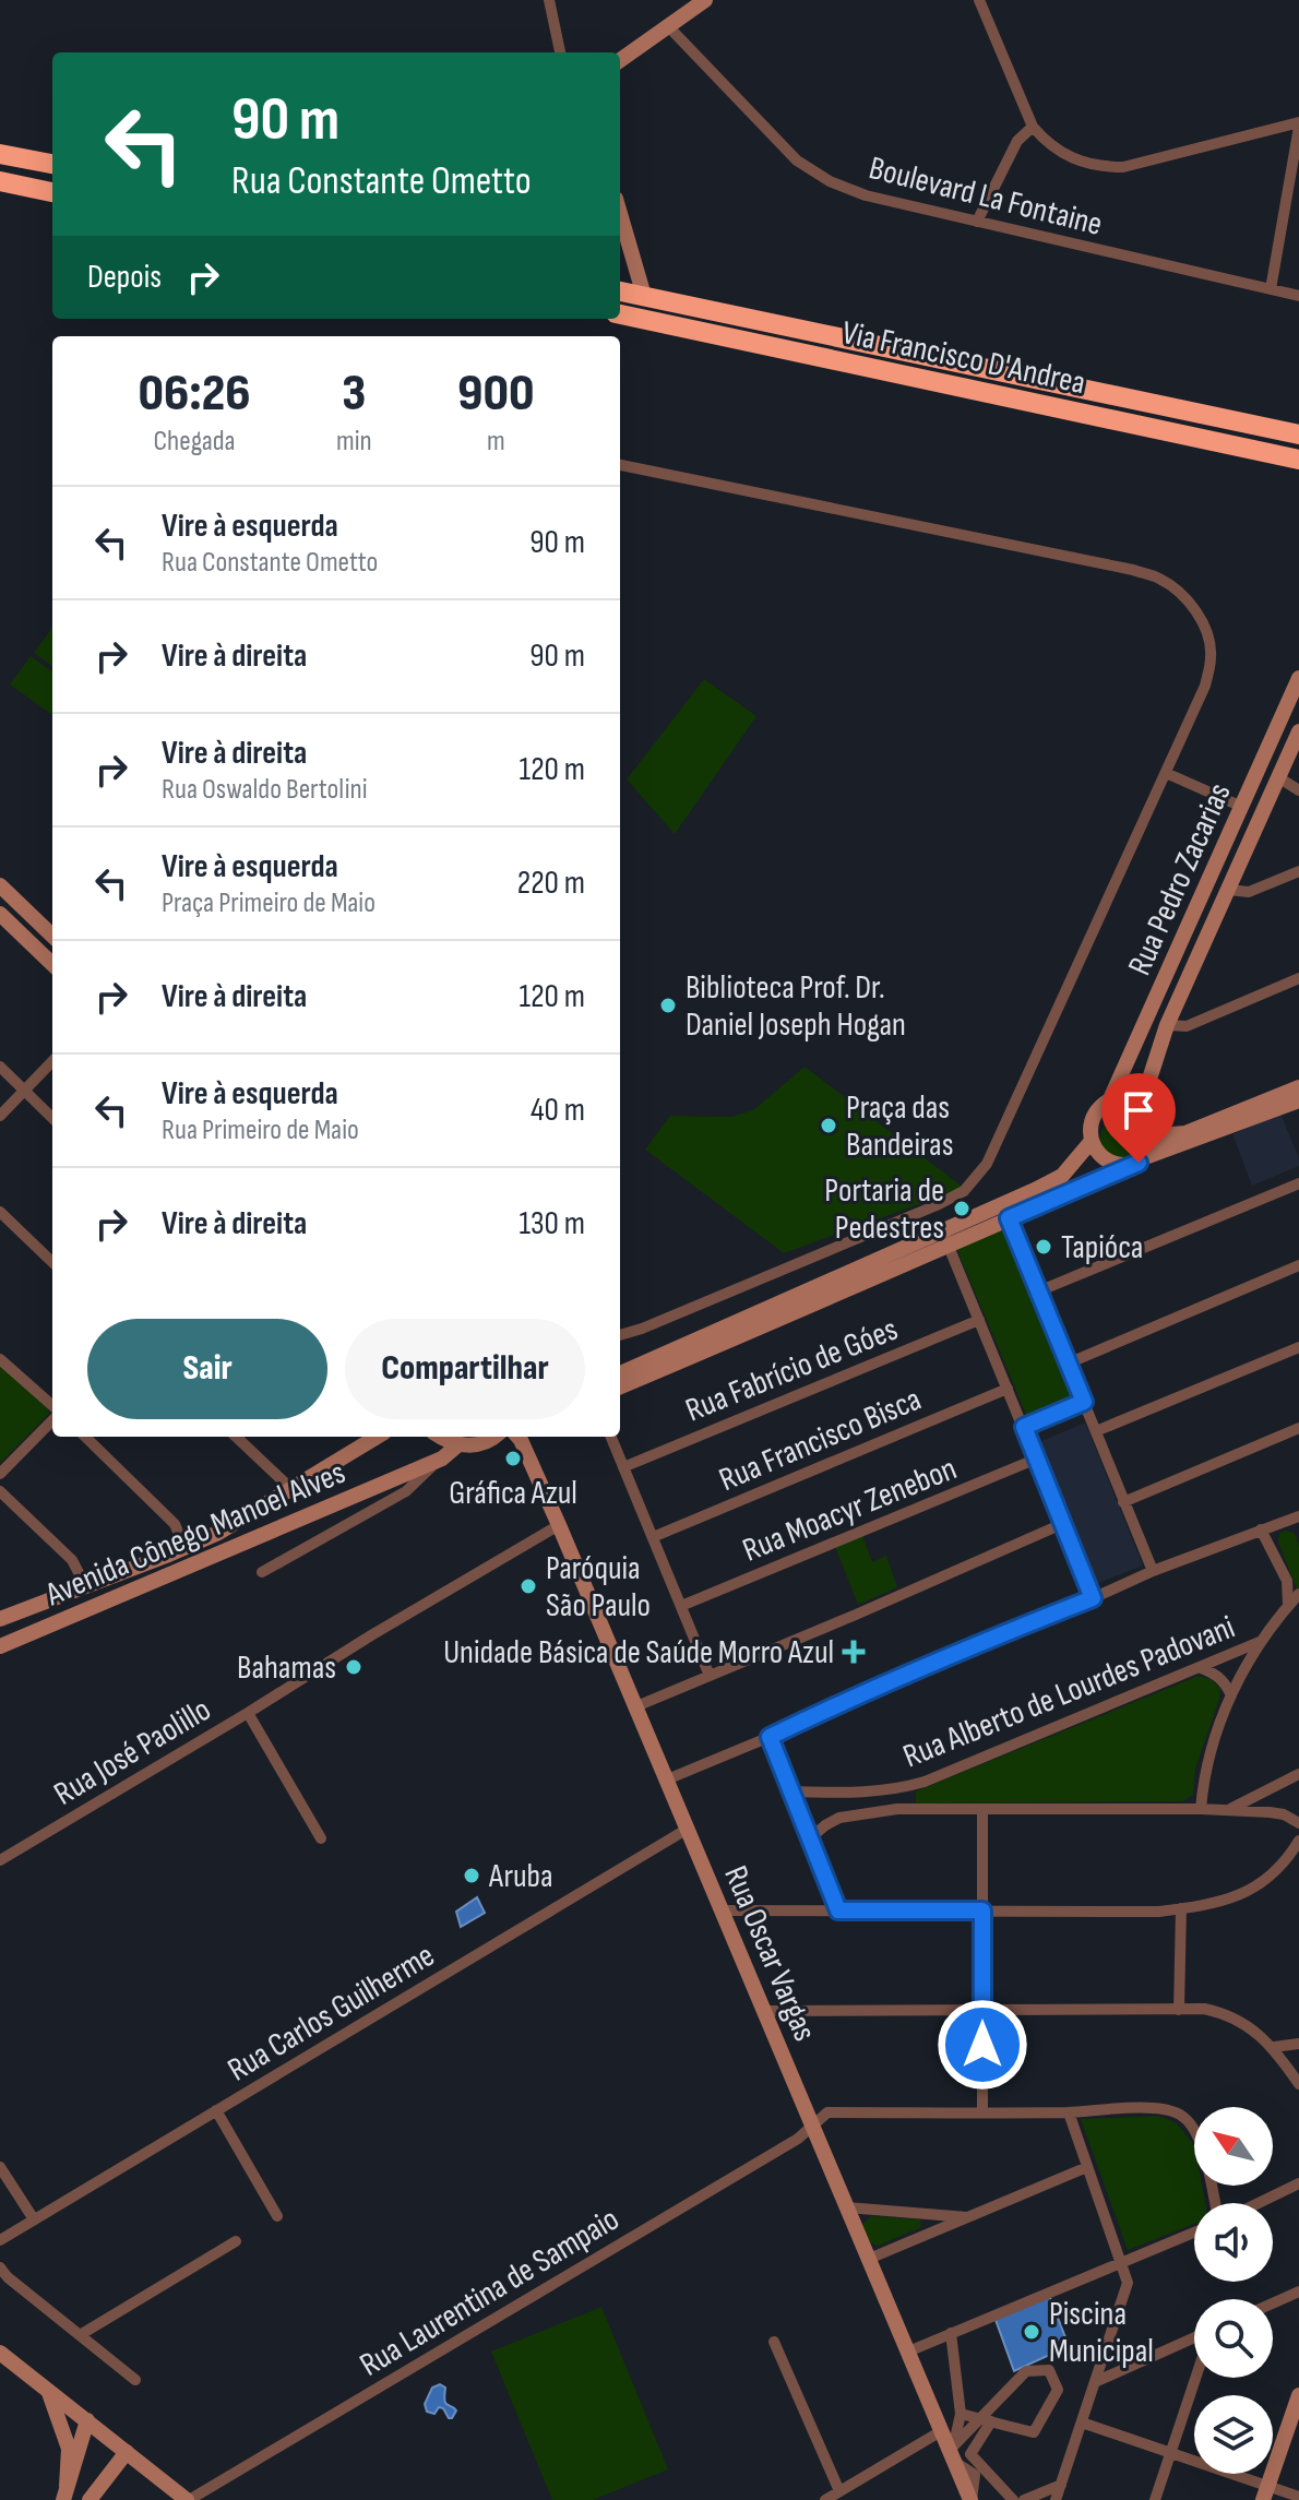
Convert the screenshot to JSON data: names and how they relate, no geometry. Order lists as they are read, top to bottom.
{
  "streets": {
    "highway": ["Via Francisco D'Andrea"],
    "street": [
      "Boulevard La Fontaine",
      "Rua Pedro Zacarias",
      "Rua Fabrício de Góes",
      "Rua Francisco Bisca",
      "Rua Moacyr Zenebon",
      "Avenida Cônego Manoel Alves",
      "Rua Alberto de Lourdes Padovani",
      "Rua José Paolillo",
      "Rua Oscar Vargas",
      "Rua Carlos Guilherme",
      "Rua Laurentina de Sampaio"
    ]
  },
  "crossings": [
    ["Rua José Paolillo", "Rua Oscar Vargas"],
    ["Rua Oscar Vargas", "Rua Carlos Guilherme"],
    ["Rua Oscar Vargas", "Rua Laurentina de Sampaio"]
  ],
  "places": {
    "other": [
      "Biblioteca Prof. Dr. Daniel Joseph Hogan",
      "Praça das Bandeiras",
      "Portaria de Pedestres",
      "Tapióca",
      "Gráfica Azul",
      "Paróquia São Paulo",
      "Bahamas",
      "Aruba",
      "Piscina Municipal"
    ],
    "health": ["Unidade Básica de Saúde Morro Azul"]
  },
  "north": "top left",
  "page": {
    "turn": ["90 m", "Rua Constante Ometto"],
    "then": "Depois",
    "eta": [
      "06:26",
      "Chegada",
      "3",
      "min",
      "900",
      "m"
    ],
    "list": [
      {
        "name": "Vire à esquerda",
        "note": "Rua Constante Ometto",
        "value": "90 m"
      },
      {
        "name": "Vire à direita",
        "value": "90 m"
      },
      {
        "name": "Vire à direita",
        "note": "Rua Oswaldo Bertolini",
        "value": "120 m"
      },
      {
        "name": "Vire à esquerda",
        "note": "Praça Primeiro de Maio",
        "value": "220 m"
      },
      {
        "name": "Vire à direita",
        "value": "120 m"
      },
      {
        "name": "Vire à esquerda",
        "note": "Rua Primeiro de Maio",
        "value": "40 m"
      },
      {
        "name": "Vire à direita",
        "value": "130 m"
      }
    ],
    "buttons": ["Sair", "Compartilhar"]
  }
}
